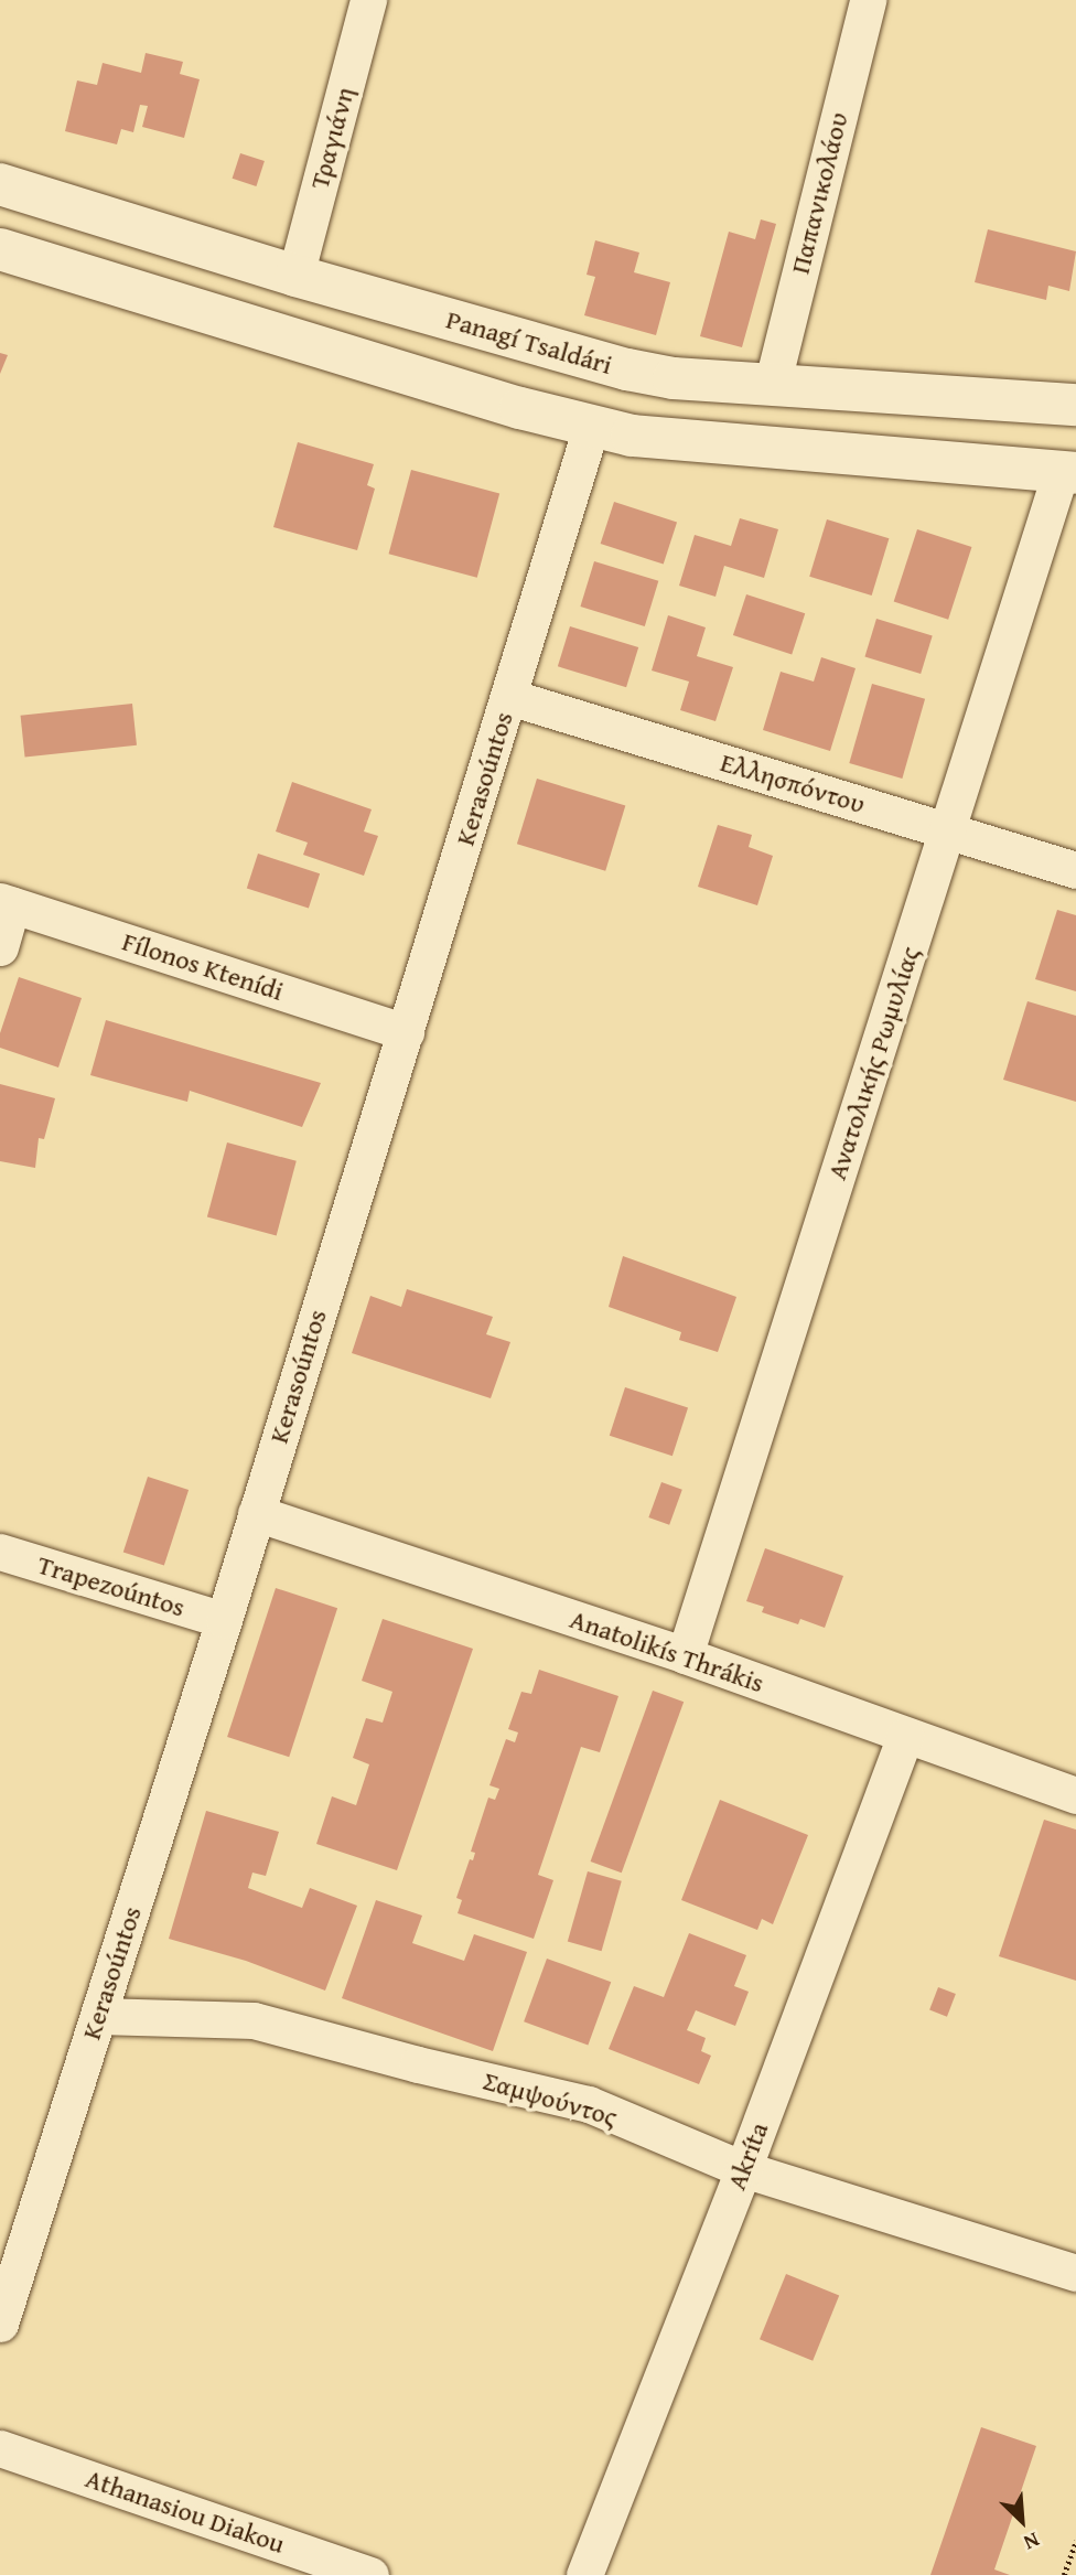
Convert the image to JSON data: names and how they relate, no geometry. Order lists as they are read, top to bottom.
{
  "streets": {
    "street": [
      "Τραγιάνη",
      "Παπανικολάου",
      "Panagí Tsaldári",
      "Kerasoúntos",
      "Ελλησπόντου",
      "Fílonos Ktenídi",
      "Ανατολικής Ρωμυλίας",
      "Trapezoúntos",
      "Anatolikís Thrákis",
      "Σαμψούντος",
      "Akríta",
      "Athanasiou Diakou"
    ]
  },
  "crossings": [
    ["Τραγιάνη", "Panagí Tsaldári"],
    ["Παπανικολάου", "Panagí Tsaldári"],
    ["Kerasoúntos", "Ελλησπόντου"],
    ["Kerasoúntos", "Fílonos Ktenídi"],
    ["Kerasoúntos", "Trapezoúntos"],
    ["Kerasoúntos", "Anatolikís Thrákis"],
    ["Kerasoúntos", "Σαμψούντος"],
    ["Ελλησπόντου", "Ανατολικής Ρωμυλίας"],
    ["Ανατολικής Ρωμυλίας", "Anatolikís Thrákis"],
    ["Anatolikís Thrákis", "Akríta"],
    ["Σαμψούντος", "Akríta"]
  ],
  "north": "bottom right"
}
